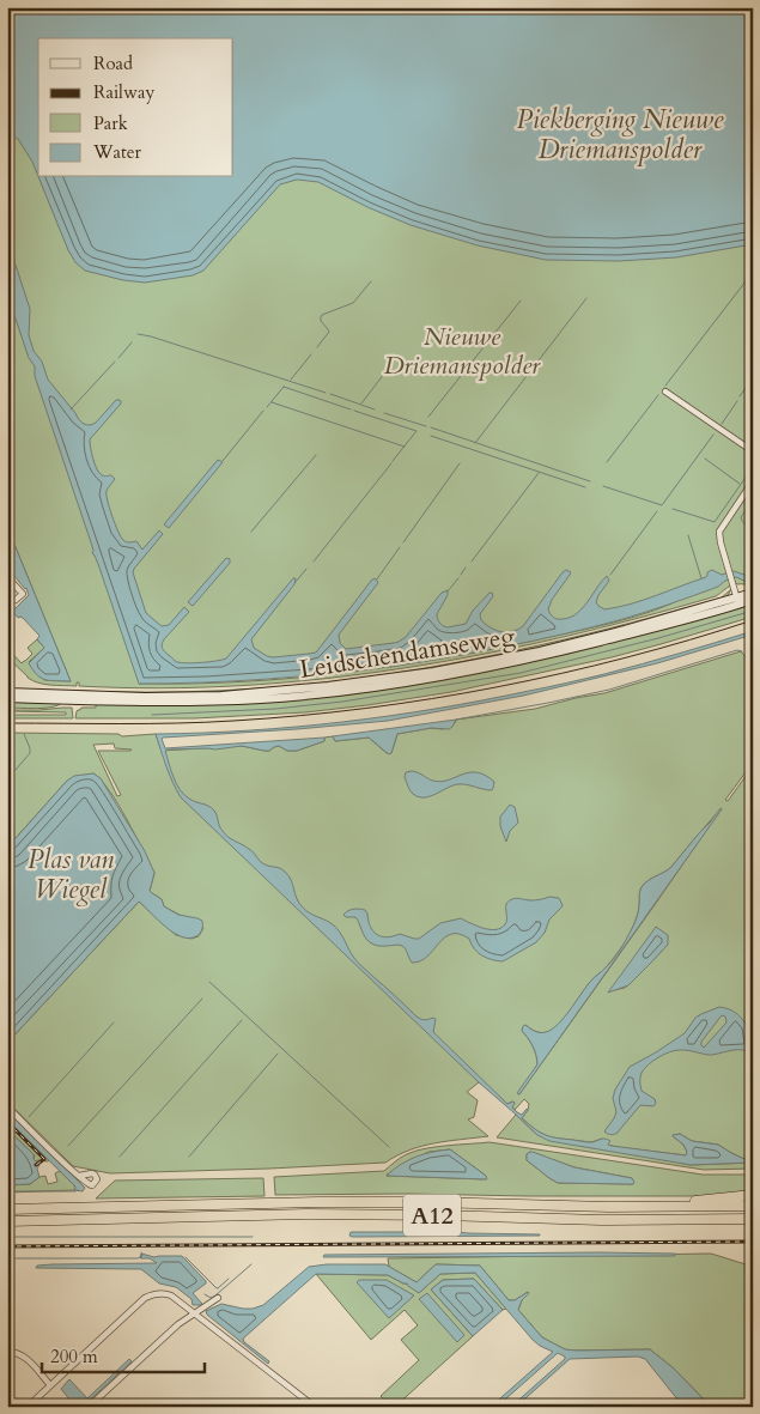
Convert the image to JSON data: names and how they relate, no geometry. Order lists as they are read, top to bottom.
{
  "streets": {
    "highway": ["A12"],
    "main road": ["Leidschendamseweg"]
  },
  "water": ["Piekberging Nieuwe Driemanspolder", "Plas van Wiegel"],
  "parks": ["Nieuwe Driemanspolder"],
  "legend": [
    "Road",
    "Railway",
    "Park",
    "Water"
  ],
  "scale_bar": "200 m"
}
